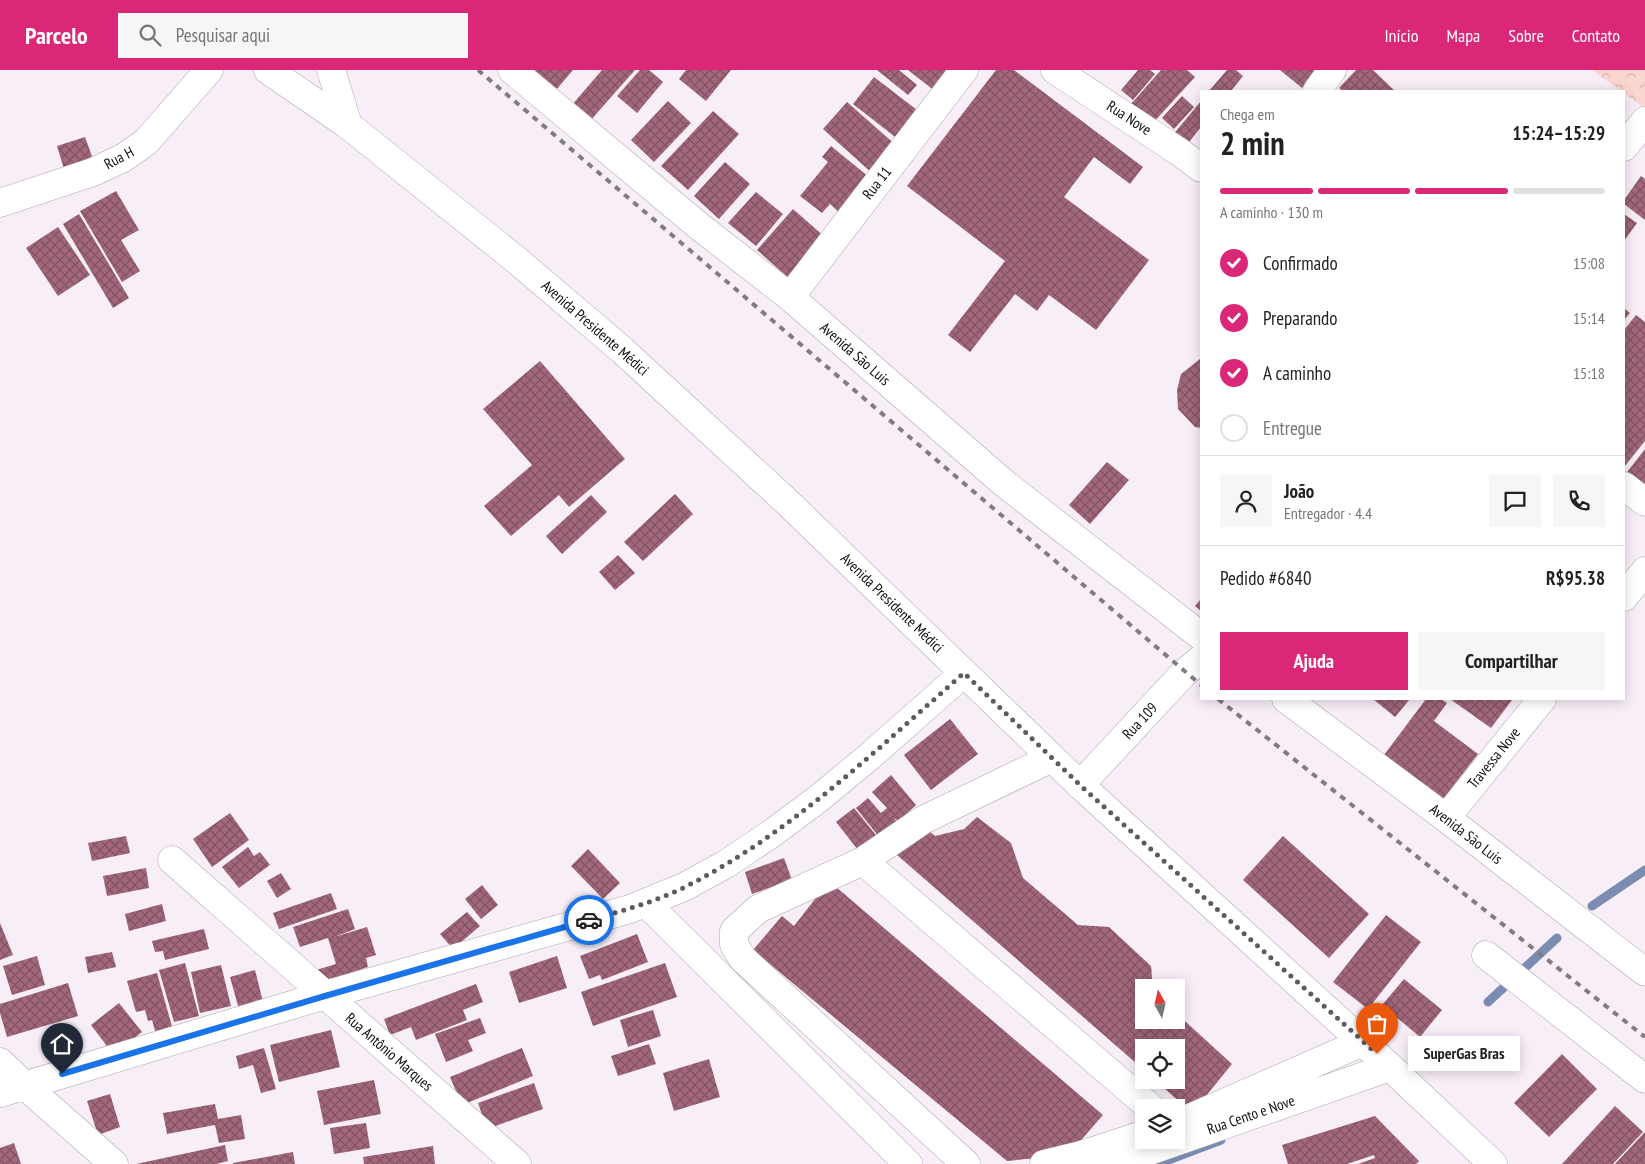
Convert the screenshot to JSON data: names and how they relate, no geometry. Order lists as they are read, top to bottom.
{
  "streets": {
    "street": [
      "Rua Nove",
      "Rua H",
      "Rua 11",
      "Avenida Presidente Médici",
      "Avenida São Luis",
      "Rua 109",
      "Travessa Nove",
      "Rua Antônio Marques",
      "Rua Cento e Nove"
    ]
  },
  "crossings": [
    ["Rua 11", "Avenida São Luis"],
    ["Avenida Presidente Médici", "Rua 109"],
    ["Avenida Presidente Médici", "Rua Cento e Nove"],
    ["Avenida São Luis", "Travessa Nove"]
  ],
  "places": ["SuperGas Bras"],
  "north": "top",
  "page": {
    "header": "Parcelo",
    "search": "Pesquisar aqui",
    "nav": [
      "Início",
      "Mapa",
      "Sobre",
      "Contato"
    ],
    "heading": ["2 min", "Chega em", "15:24–15:29"],
    "panel": [
      "João",
      "Entregador · 4.4",
      "Pedido #6840",
      "R$95.38"
    ],
    "bar": "A caminho · 130 m",
    "list": [
      ["Confirmado", "15:08"],
      ["Preparando", "15:14"],
      ["A caminho", "15:18"],
      "Entregue"
    ],
    "buttons": ["Ajuda", "Compartilhar"],
    "bubble": "SuperGas Bras"
  }
}
